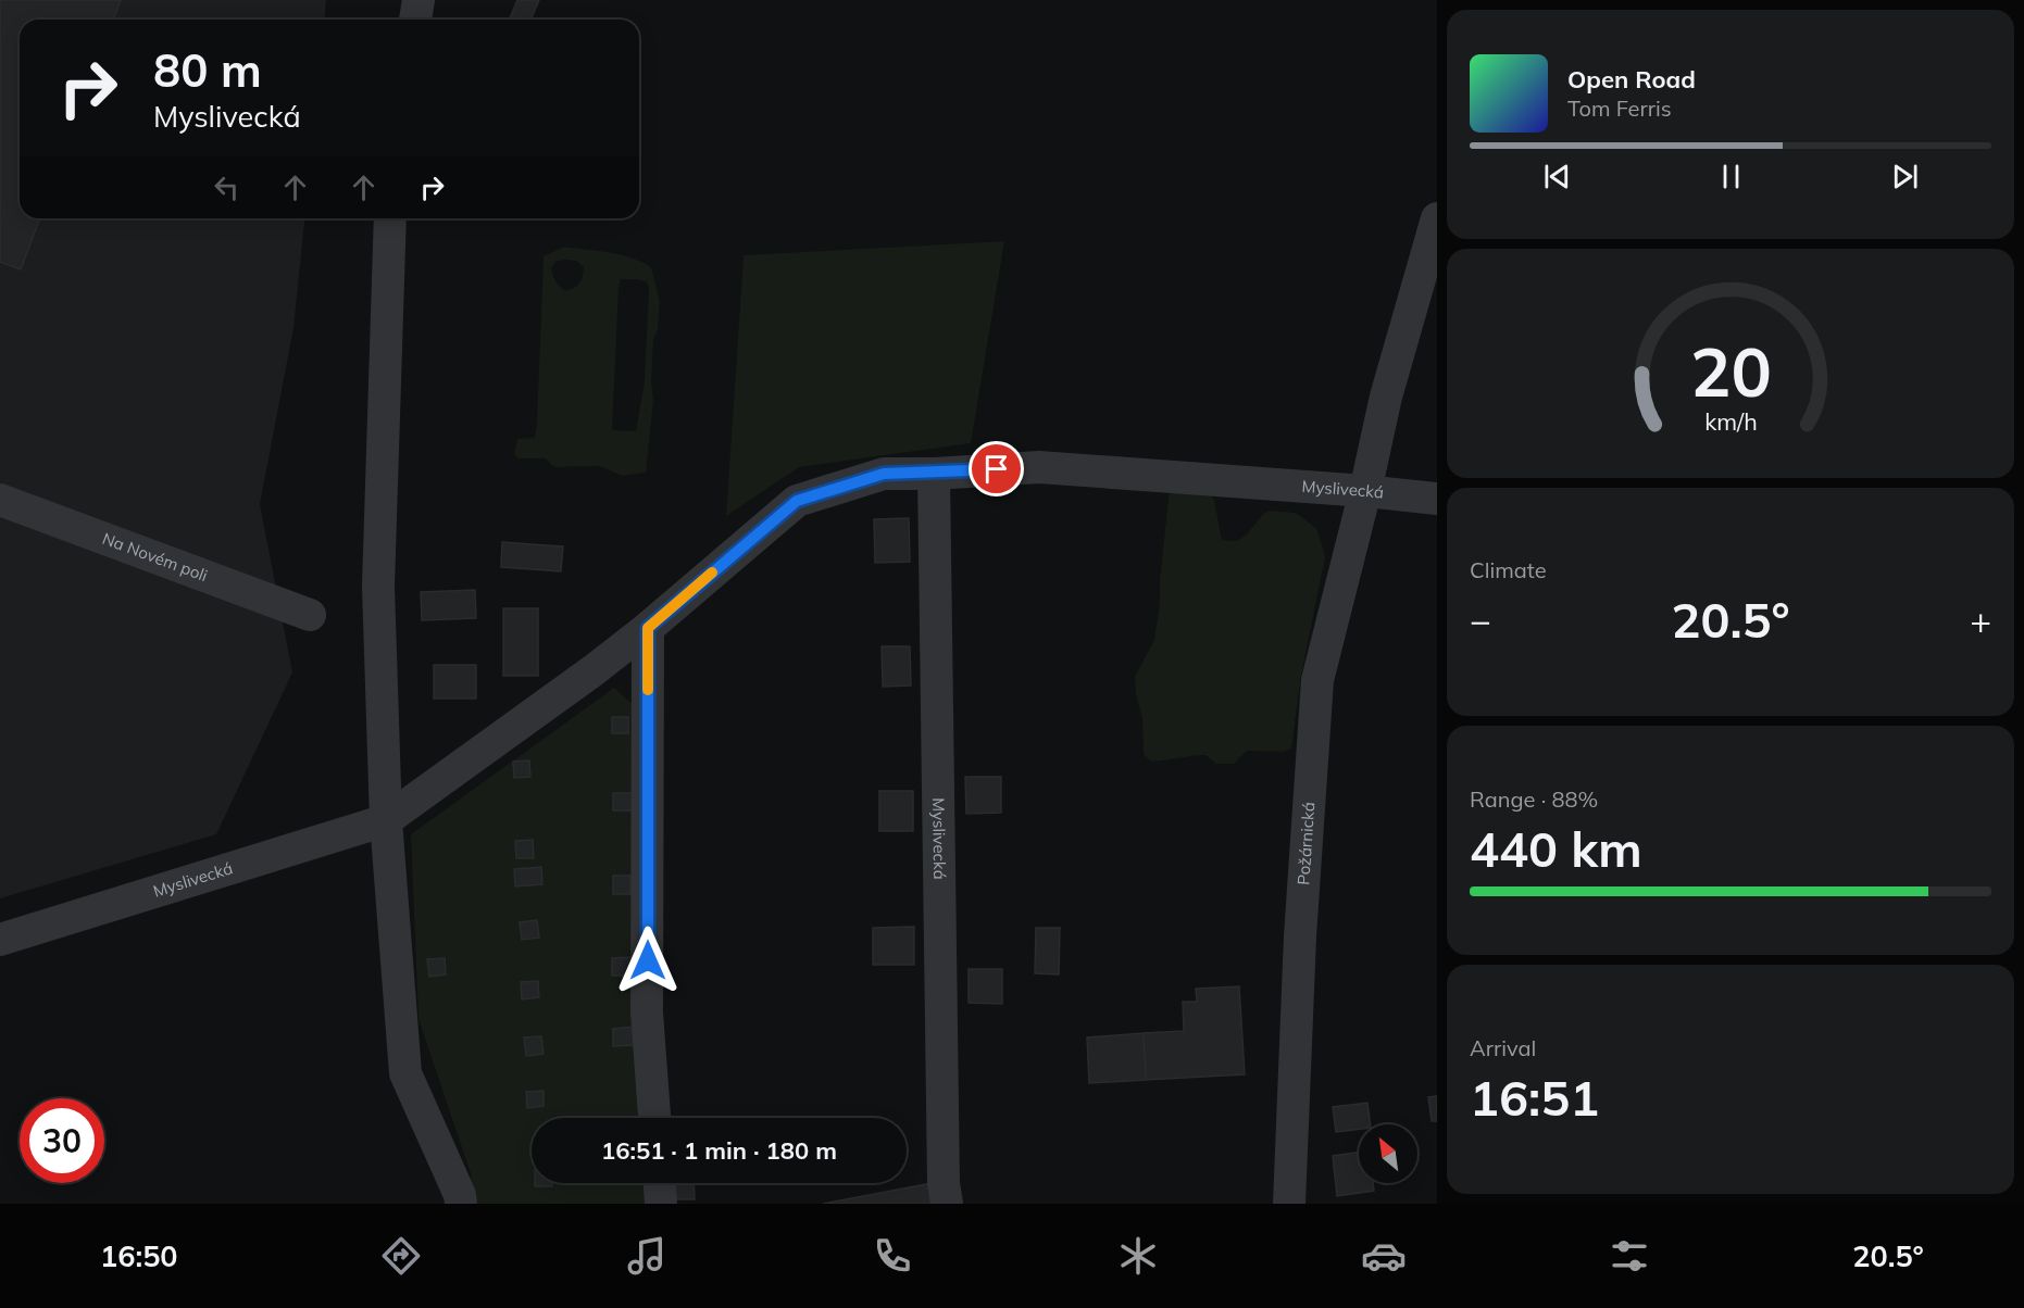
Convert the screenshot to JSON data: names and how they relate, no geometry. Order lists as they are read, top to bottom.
{
  "streets": {
    "street": ["Myslivecká", "Na Novém poli", "Požárnická"]
  },
  "crossings": [
    ["Myslivecká", "Požárnická"]
  ],
  "north": "top left",
  "page": {
    "turn": ["80 m", "Myslivecká"],
    "song": ["Open Road", "Tom Ferris"],
    "tile": [
      "Climate",
      ["Range · 88%", "440 km"],
      ["Arrival", "16:51"]
    ],
    "heat": ["−", "20.5°", "+"],
    "limit": "30",
    "trip": "16:51 · 1 min · 180 m",
    "tabs": ["16:50", "20.5°"],
    "gauge": ["20", "km/h"]
  }
}
